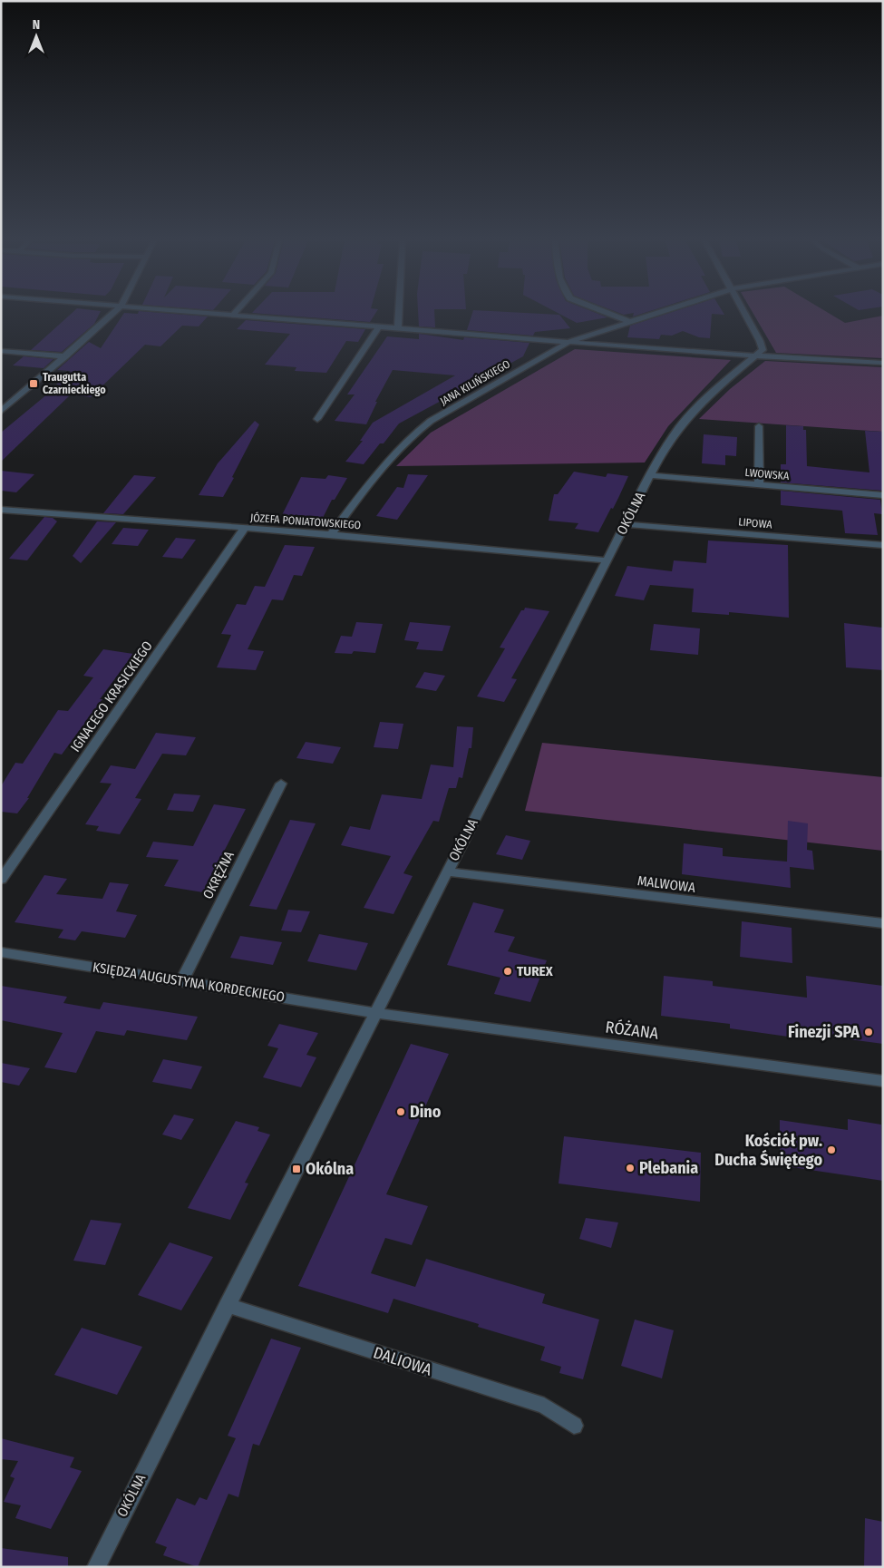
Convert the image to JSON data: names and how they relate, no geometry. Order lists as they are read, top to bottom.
{
  "streets": {
    "street": [
      "JANA KILIŃSKIEGO",
      "LWOWSKA",
      "OKÓLNA",
      "JÓZEFA PONIATOWSKIEGO",
      "LIPOWA",
      "IGNACEGO KRASICKIEGO",
      "OKRĘŻNA",
      "MALWOWA",
      "KSIĘDZA AUGUSTYNA KORDECKIEGO",
      "RÓŻANA",
      "DALIOWA"
    ]
  },
  "crossings": [
    ["JANA KILIŃSKIEGO", "JÓZEFA PONIATOWSKIEGO"],
    ["LWOWSKA", "OKÓLNA"],
    ["OKÓLNA", "JÓZEFA PONIATOWSKIEGO"],
    ["OKÓLNA", "LIPOWA"],
    ["OKÓLNA", "MALWOWA"],
    ["OKÓLNA", "KSIĘDZA AUGUSTYNA KORDECKIEGO"],
    ["OKÓLNA", "RÓŻANA"],
    ["OKÓLNA", "DALIOWA"],
    ["JÓZEFA PONIATOWSKIEGO", "IGNACEGO KRASICKIEGO"],
    ["OKRĘŻNA", "KSIĘDZA AUGUSTYNA KORDECKIEGO"],
    ["KSIĘDZA AUGUSTYNA KORDECKIEGO", "RÓŻANA"]
  ],
  "places": {
    "transit": ["Traugutta Czarnieckiego", "Okólna"],
    "other": [
      "TUREX",
      "Finezji SPA",
      "Dino",
      "Kościół pw. Ducha Świętego",
      "Plebania"
    ]
  },
  "north": "top"
}
